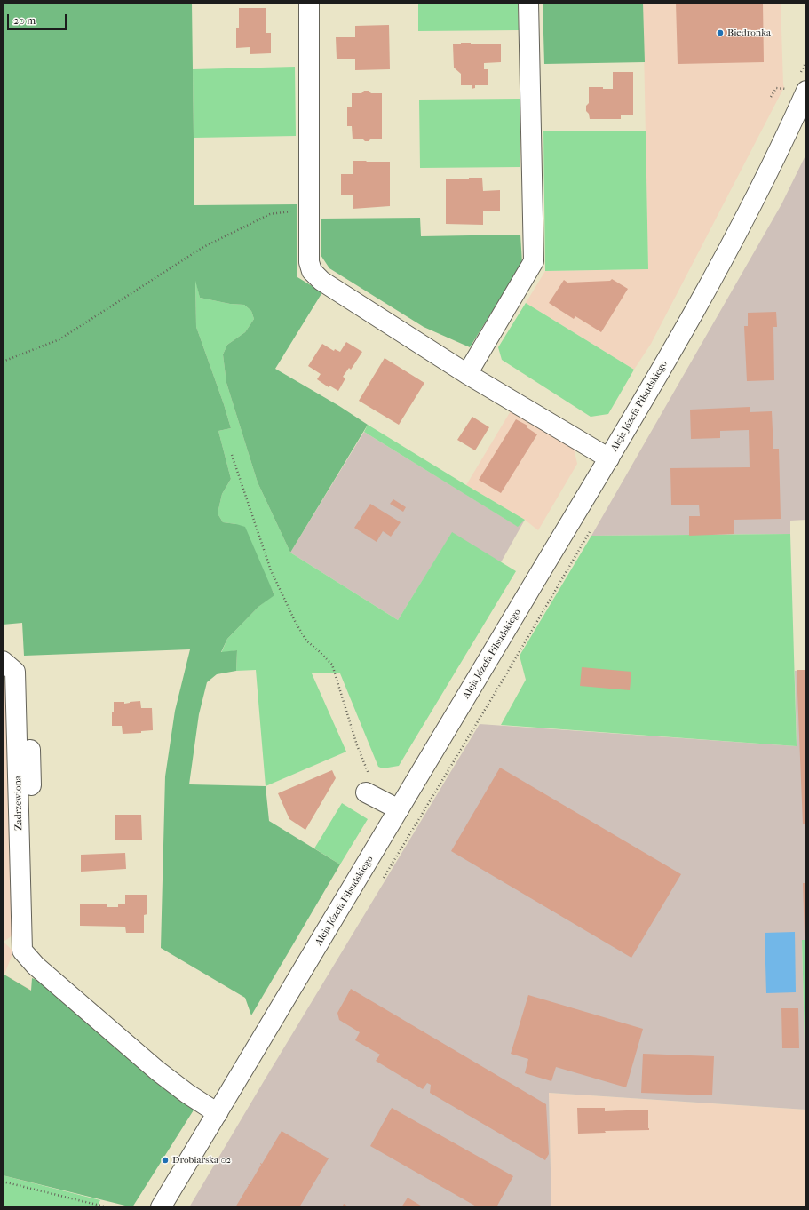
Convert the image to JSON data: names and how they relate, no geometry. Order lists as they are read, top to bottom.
{
  "streets": {
    "main road": ["Aleja Józefa Piłsudskiego", "Zadrzewiona"]
  },
  "places": ["Biedronka", "Drobiarska 02"],
  "scale_bar": "20 m"
}
